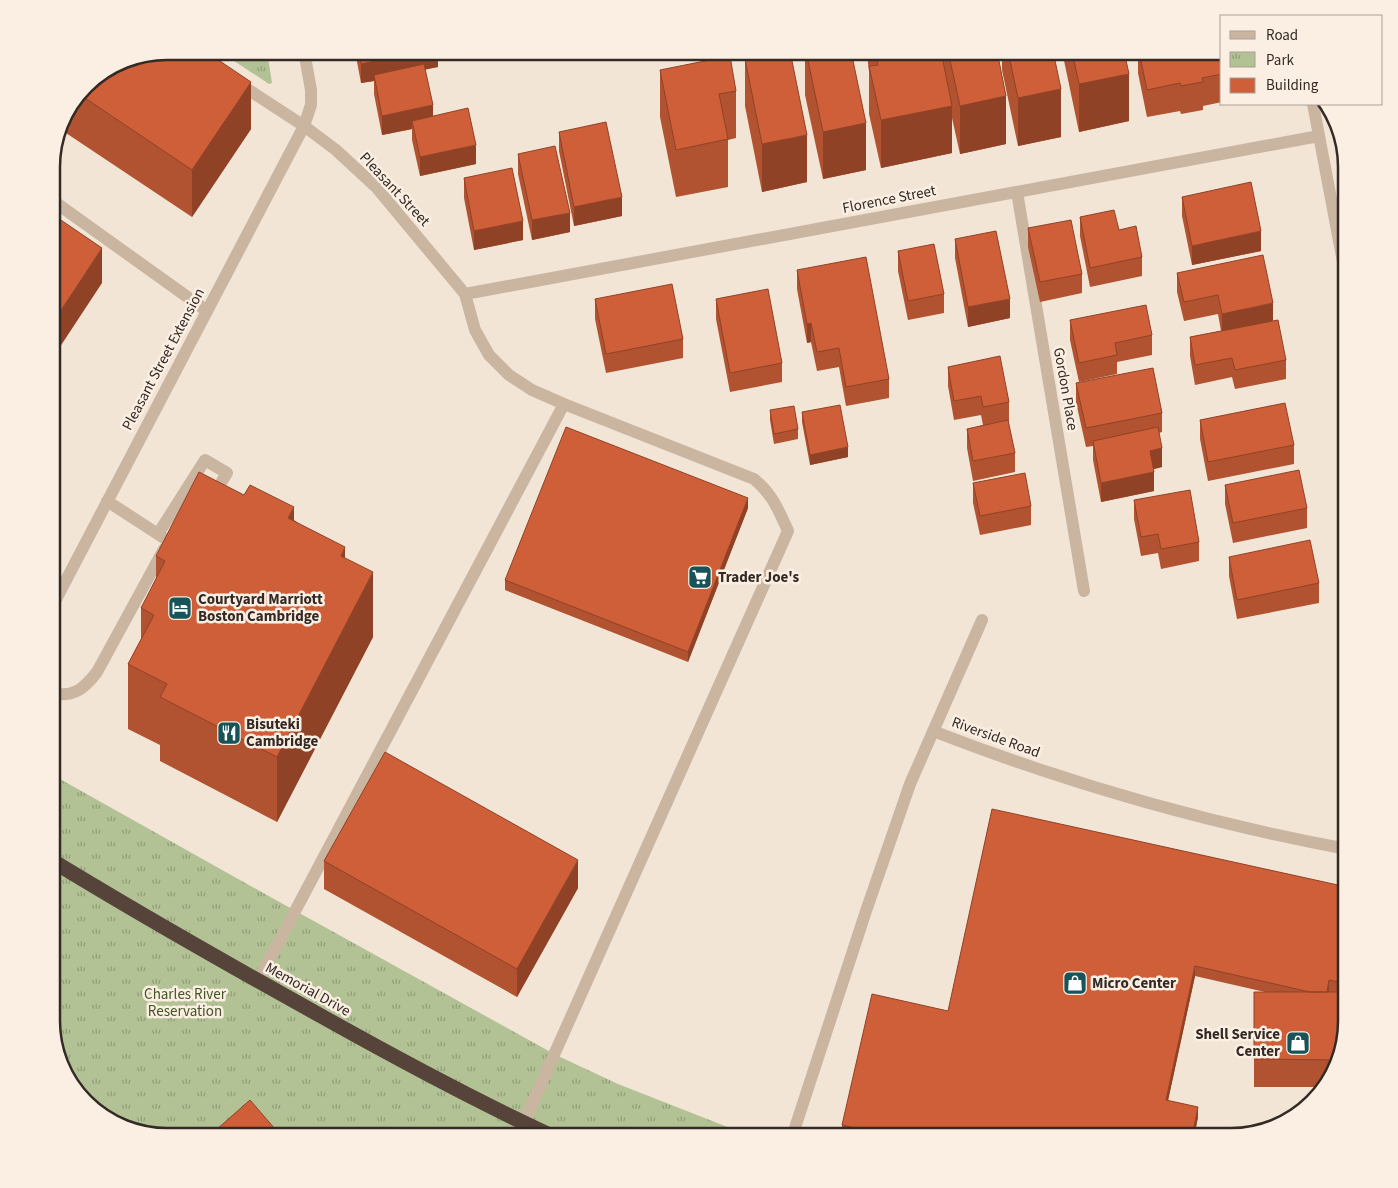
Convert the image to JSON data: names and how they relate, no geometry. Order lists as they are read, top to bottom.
{
  "streets": {
    "highway": ["Memorial Drive"],
    "street": [
      "Pleasant Street",
      "Florence Street",
      "Pleasant Street Extension",
      "Gordon Place",
      "Riverside Road"
    ]
  },
  "crossings": [
    ["Pleasant Street", "Florence Street"],
    ["Pleasant Street", "Pleasant Street Extension"],
    ["Florence Street", "Gordon Place"]
  ],
  "parks": ["Charles River Reservation"],
  "places": {
    "supermarket": ["Trader Joe's"],
    "hotel": ["Courtyard Marriott Boston Cambridge"],
    "restaurant": ["Bisuteki Cambridge"],
    "shop": ["Micro Center", "Shell Service Center"]
  },
  "legend": ["Road", "Park", "Building"]
}
